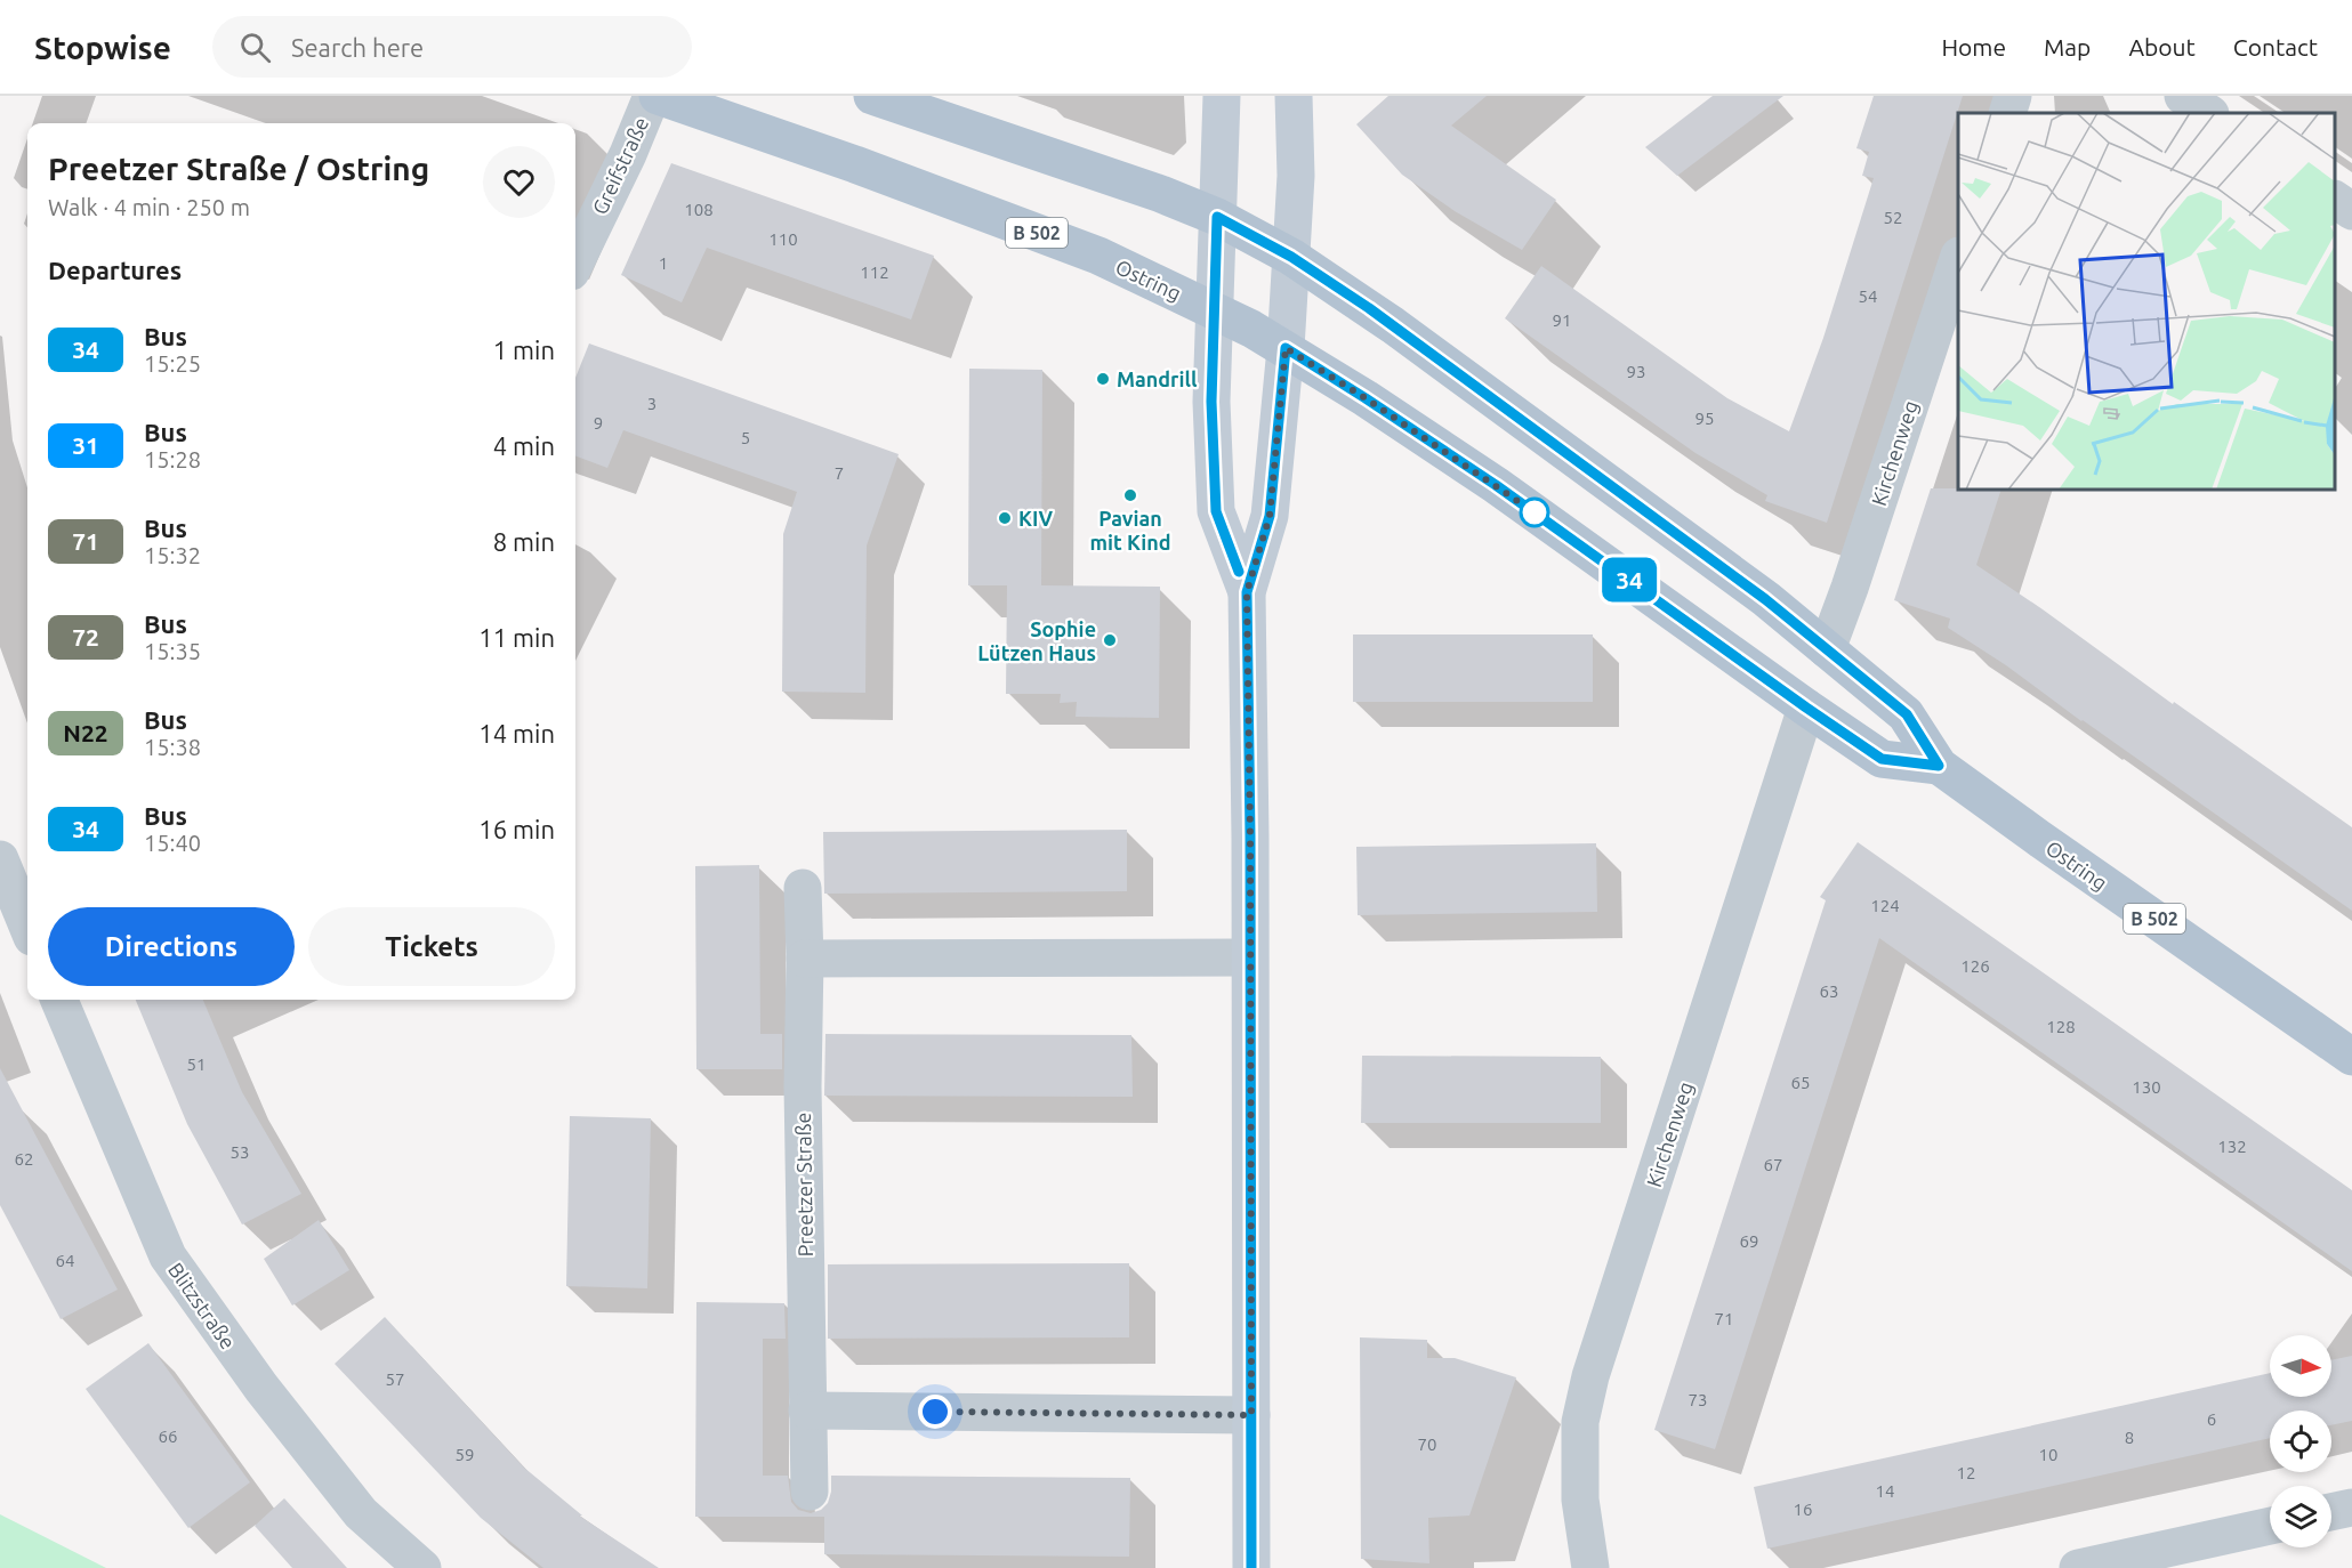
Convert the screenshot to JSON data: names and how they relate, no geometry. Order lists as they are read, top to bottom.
{
  "streets": {
    "main road": ["B 502", "Ostring"],
    "street": [
      "Greifstraße",
      "Kirchenweg",
      "Preetzer Straße",
      "Blitzstraße"
    ]
  },
  "crossings": [
    ["Ostring", "Kirchenweg"]
  ],
  "places": [
    "Mandrill",
    "Pavian mit Kind",
    "KIV",
    "Sophie Lützen Haus"
  ],
  "lines": ["bus line 34"],
  "house_numbers": [
    "108",
    "52",
    "110",
    "1",
    "112",
    "54",
    "91",
    "93",
    "3",
    "95",
    "9",
    "5",
    "7",
    "124",
    "126",
    "63",
    "128",
    "51",
    "65",
    "130",
    "132",
    "53",
    "62",
    "67",
    "69",
    "64",
    "71",
    "57",
    "73",
    "6",
    "66",
    "8",
    "70",
    "59",
    "10",
    "12",
    "14",
    "16"
  ],
  "north": "right",
  "page": {
    "header": "Stopwise",
    "search": "Search here",
    "nav": [
      "Home",
      "Map",
      "About",
      "Contact"
    ],
    "on_map": "34",
    "heading": [
      ["Preetzer Straße / Ostring", "Walk · 4 min · 250 m"],
      "Departures"
    ],
    "list": [
      {
        "mark": "34",
        "name": "Bus",
        "note": "15:25",
        "value": "1 min"
      },
      {
        "mark": "31",
        "name": "Bus",
        "note": "15:28",
        "value": "4 min"
      },
      {
        "mark": "71",
        "name": "Bus",
        "note": "15:32",
        "value": "8 min"
      },
      {
        "mark": "72",
        "name": "Bus",
        "note": "15:35",
        "value": "11 min"
      },
      {
        "mark": "N22",
        "name": "Bus",
        "note": "15:38",
        "value": "14 min"
      },
      {
        "mark": "34",
        "name": "Bus",
        "note": "15:40",
        "value": "16 min"
      }
    ],
    "buttons": ["Directions", "Tickets"]
  }
}
